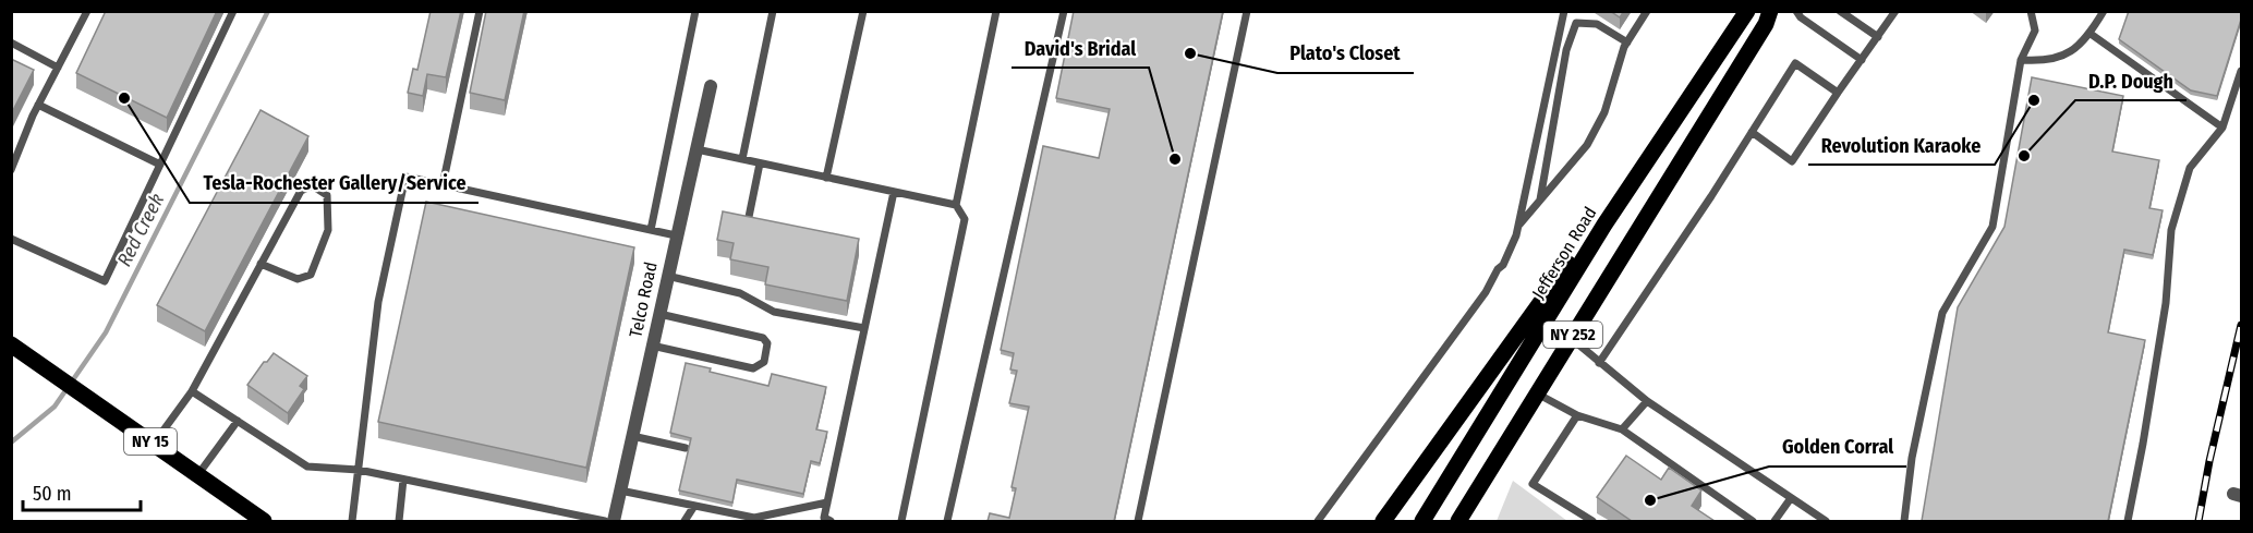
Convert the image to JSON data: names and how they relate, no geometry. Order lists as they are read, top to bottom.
{
  "streets": {
    "main road": ["Jefferson Road", "NY 252", "NY 15"],
    "street": ["Telco Road"]
  },
  "water": ["Red Creek"],
  "places": [
    "Plato's Closet",
    "Tesla-Rochester Gallery/Service",
    "Revolution Karaoke",
    "D.P. Dough",
    "David's Bridal",
    "Golden Corral"
  ],
  "scale_bar": "50 m"
}
